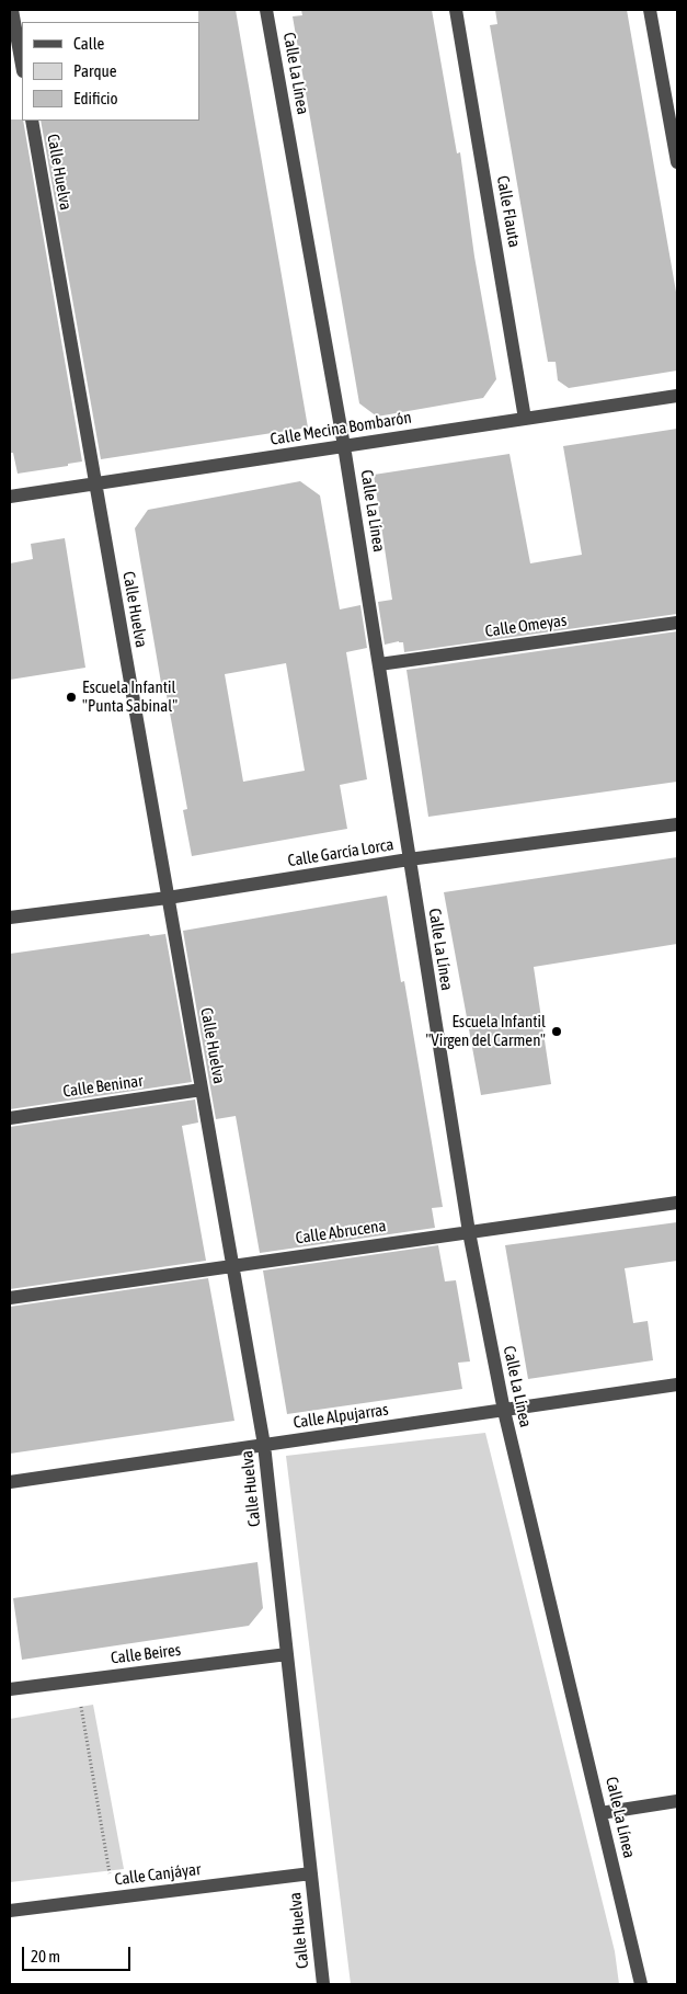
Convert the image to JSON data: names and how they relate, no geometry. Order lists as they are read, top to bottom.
{
  "streets": {
    "street": [
      "Calle La Línea",
      "Calle Huelva",
      "Calle Flauta",
      "Calle Mecina Bombarón",
      "Calle Omeyas",
      "Calle García Lorca",
      "Calle Beninar",
      "Calle Abrucena",
      "Calle Alpujarras",
      "Calle Beires",
      "Calle Canjáyar"
    ]
  },
  "crossings": [
    ["Calle La Línea", "Calle Mecina Bombarón"],
    ["Calle La Línea", "Calle Omeyas"],
    ["Calle La Línea", "Calle García Lorca"],
    ["Calle La Línea", "Calle Abrucena"],
    ["Calle La Línea", "Calle Alpujarras"],
    ["Calle Huelva", "Calle Mecina Bombarón"],
    ["Calle Huelva", "Calle García Lorca"],
    ["Calle Huelva", "Calle Beninar"],
    ["Calle Huelva", "Calle Abrucena"],
    ["Calle Huelva", "Calle Alpujarras"],
    ["Calle Huelva", "Calle Beires"],
    ["Calle Huelva", "Calle Canjáyar"],
    ["Calle Flauta", "Calle Mecina Bombarón"]
  ],
  "places": ["Escuela Infantil \"Punta Sabinal\"", "Escuela Infantil \"Virgen del Carmen\""],
  "legend": ["Calle", "Parque", "Edificio"],
  "scale_bar": "20 m"
}
